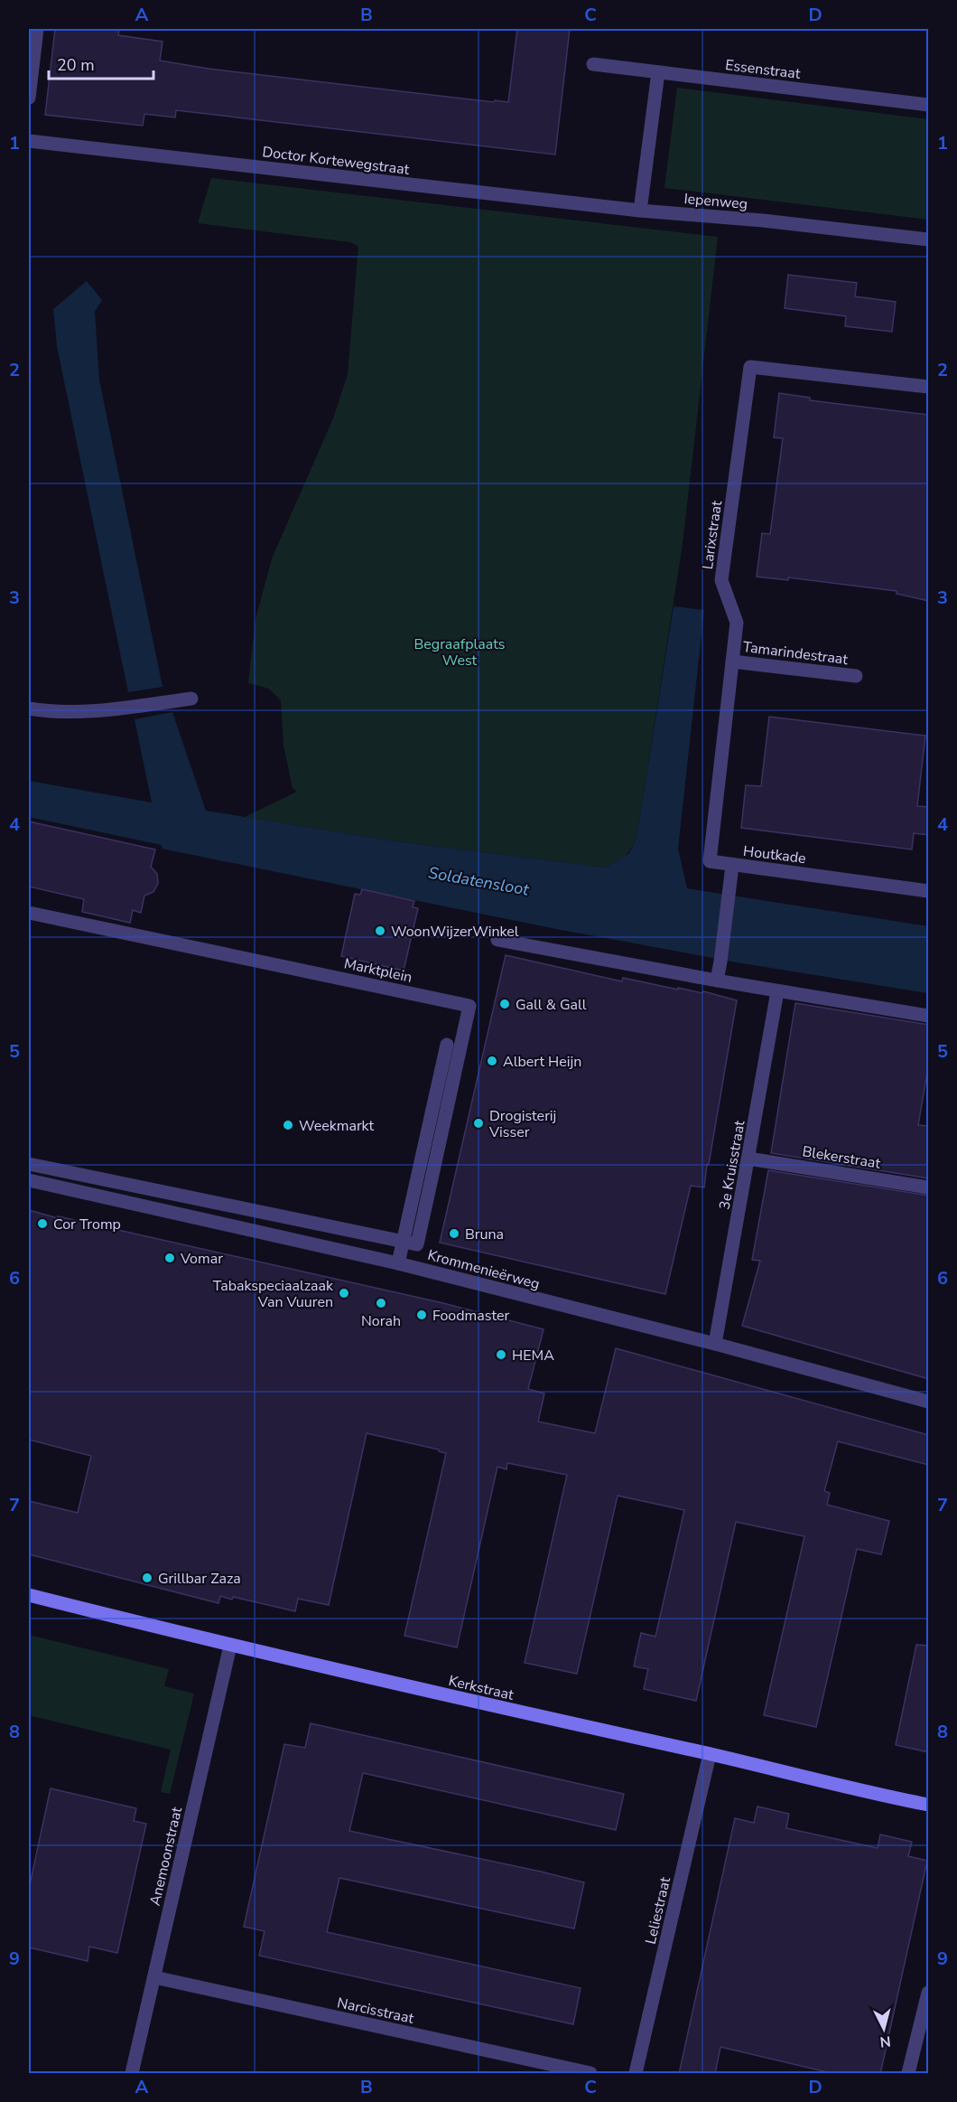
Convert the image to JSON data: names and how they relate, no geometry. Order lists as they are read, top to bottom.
{
  "streets": {
    "street": [
      "Essenstraat",
      "Doctor Kortewegstraat",
      "Iepenweg",
      "Larixstraat",
      "Tamarindestraat",
      "Houtkade",
      "Marktplein",
      "Blekerstraat",
      "3e Kruisstraat",
      "Krommenieërweg",
      "Kerkstraat",
      "Anemoonstraat",
      "Leliestraat",
      "Narcisstraat"
    ]
  },
  "crossings": [
    ["Doctor Kortewegstraat", "Iepenweg"],
    ["Larixstraat", "Tamarindestraat"],
    ["Larixstraat", "Houtkade"],
    ["Blekerstraat", "3e Kruisstraat"],
    ["3e Kruisstraat", "Krommenieërweg"],
    ["Kerkstraat", "Anemoonstraat"],
    ["Kerkstraat", "Leliestraat"],
    ["Anemoonstraat", "Narcisstraat"]
  ],
  "water": ["Soldatensloot"],
  "parks": ["Begraafplaats West"],
  "places": [
    "WoonWijzerWinkel",
    "Gall & Gall",
    "Albert Heijn",
    "Drogisterij Visser",
    "Weekmarkt",
    "Cor Tromp",
    "Bruna",
    "Vomar",
    "Tabakspeciaalzaak Van Vuuren",
    "Norah",
    "Foodmaster",
    "HEMA",
    "Grillbar Zaza"
  ],
  "scale_bar": "20 m",
  "north": "bottom",
  "grid": {
    "columns": [
      "A",
      "B",
      "C",
      "D"
    ],
    "rows": [
      "1",
      "2",
      "3",
      "4",
      "5",
      "6",
      "7",
      "8",
      "9"
    ]
  }
}
